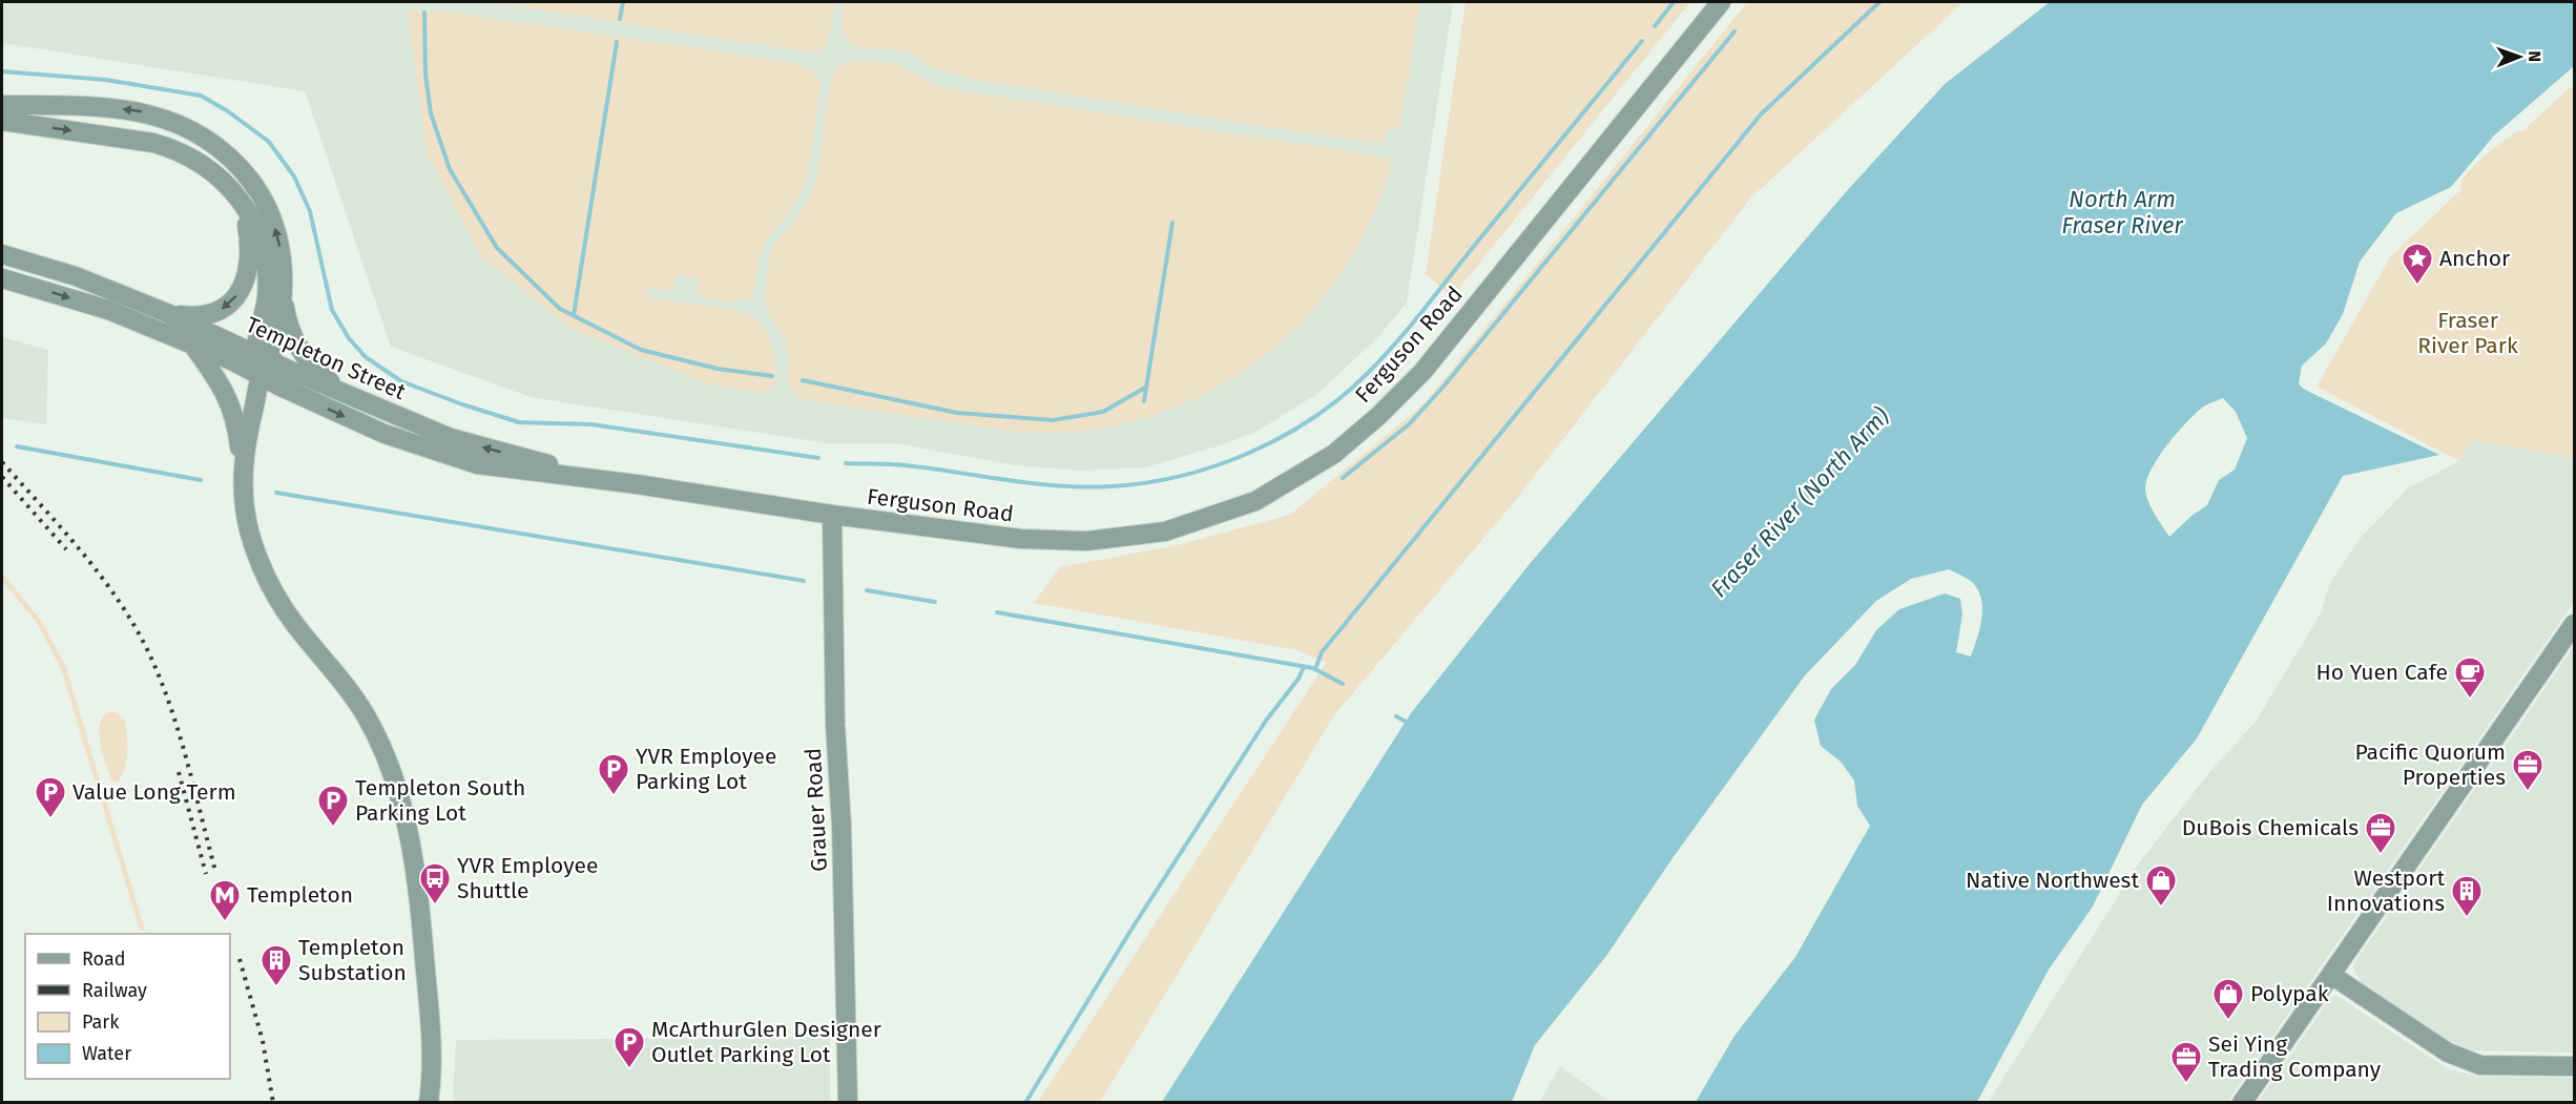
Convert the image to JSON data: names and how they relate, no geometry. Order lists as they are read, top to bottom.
{
  "streets": {
    "street": ["Ferguson Road", "Templeton Street", "Grauer Road"]
  },
  "crossings": [
    ["Ferguson Road", "Templeton Street"],
    ["Ferguson Road", "Grauer Road"],
    ["Templeton Street", "Grauer Road"]
  ],
  "water": ["North Arm Fraser River", "Fraser River (North Arm)"],
  "parks": ["Fraser River Park"],
  "places": {
    "place": ["Anchor"],
    "cafe": ["Ho Yuen Cafe"],
    "office": ["Pacific Quorum Properties", "DuBois Chemicals", "Sei Ying Trading Company"],
    "parking": [
      "YVR Employee Parking Lot",
      "Value Long Term",
      "Templeton South Parking Lot",
      "McArthurGlen Designer Outlet Parking Lot"
    ],
    "bus stop": ["YVR Employee Shuttle"],
    "shop": ["Native Northwest", "Polypak"],
    "building": ["Westport Innovations", "Templeton Substation"],
    "metro station": ["Templeton"]
  },
  "legend": [
    "Road",
    "Railway",
    "Park",
    "Water"
  ],
  "north": "right"
}
